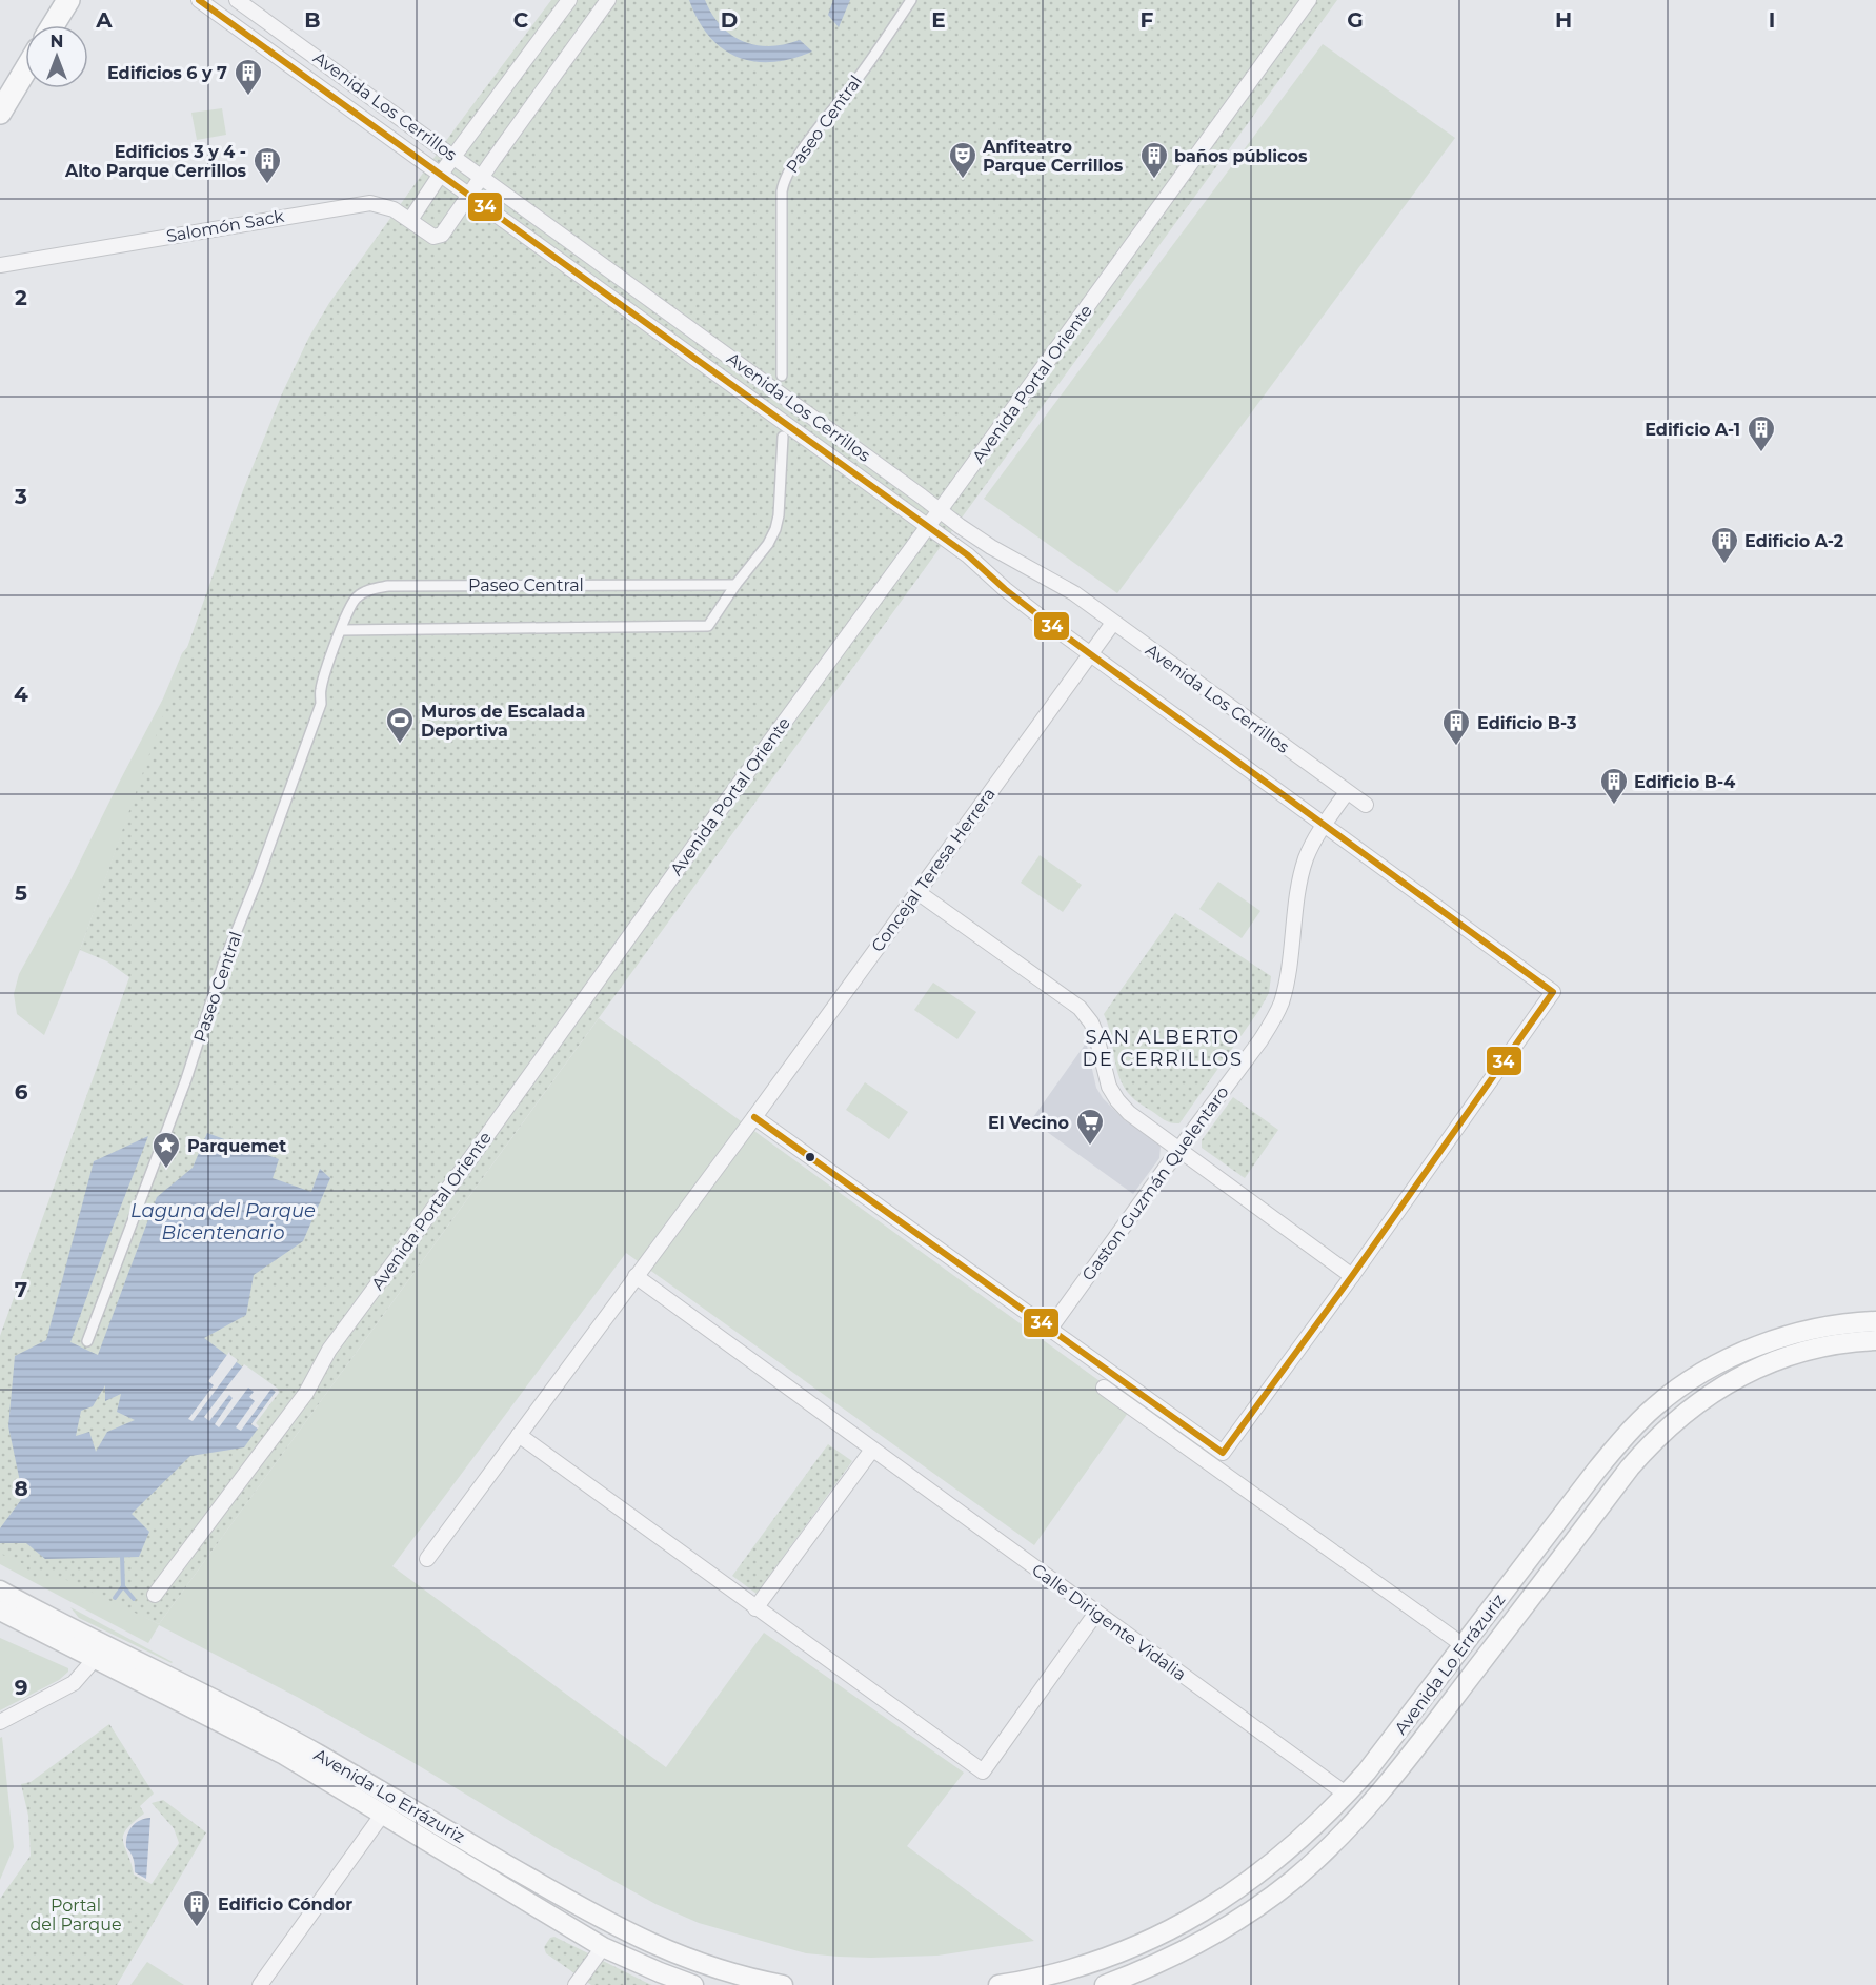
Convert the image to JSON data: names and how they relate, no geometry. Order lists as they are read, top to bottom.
{
  "streets": {
    "main road": ["Avenida Lo Errázuriz"],
    "street": [
      "Avenida Los Cerrillos",
      "Paseo Central",
      "Salomón Sack",
      "Avenida Portal Oriente",
      "Concejal Teresa Herrera",
      "Gaston Guzmán Quelentaro",
      "Calle Dirigente Vidalia"
    ]
  },
  "crossings": [
    ["Avenida Los Cerrillos", "Salomón Sack"],
    ["Avenida Los Cerrillos", "Avenida Portal Oriente"],
    ["Avenida Los Cerrillos", "Concejal Teresa Herrera"],
    ["Avenida Los Cerrillos", "Gaston Guzmán Quelentaro"],
    ["Concejal Teresa Herrera", "Calle Dirigente Vidalia"],
    ["Calle Dirigente Vidalia", "Avenida Lo Errázuriz"]
  ],
  "districts": ["SAN ALBERTO DE CERRILLOS"],
  "water": ["Laguna del Parque Bicentenario"],
  "parks": ["Portal del Parque"],
  "places": {
    "building": [
      "Edificios 6 y 7",
      "baños públicos",
      "Edificios 3 y 4 - Alto Parque Cerrillos",
      "Edificio A-1",
      "Edificio A-2",
      "Edificio B-3",
      "Edificio B-4",
      "Edificio Cóndor"
    ],
    "theatre": ["Anfiteatro Parque Cerrillos"],
    "sports": ["Muros de Escalada Deportiva"],
    "supermarket": ["El Vecino"],
    "place": ["Parquemet"]
  },
  "lines": ["transit line 34"],
  "north": "top",
  "grid": {
    "columns": [
      "A",
      "B",
      "C",
      "D",
      "E",
      "F",
      "G",
      "H",
      "I"
    ],
    "rows": [
      "2",
      "3",
      "4",
      "5",
      "6",
      "7",
      "8",
      "9"
    ]
  }
}
